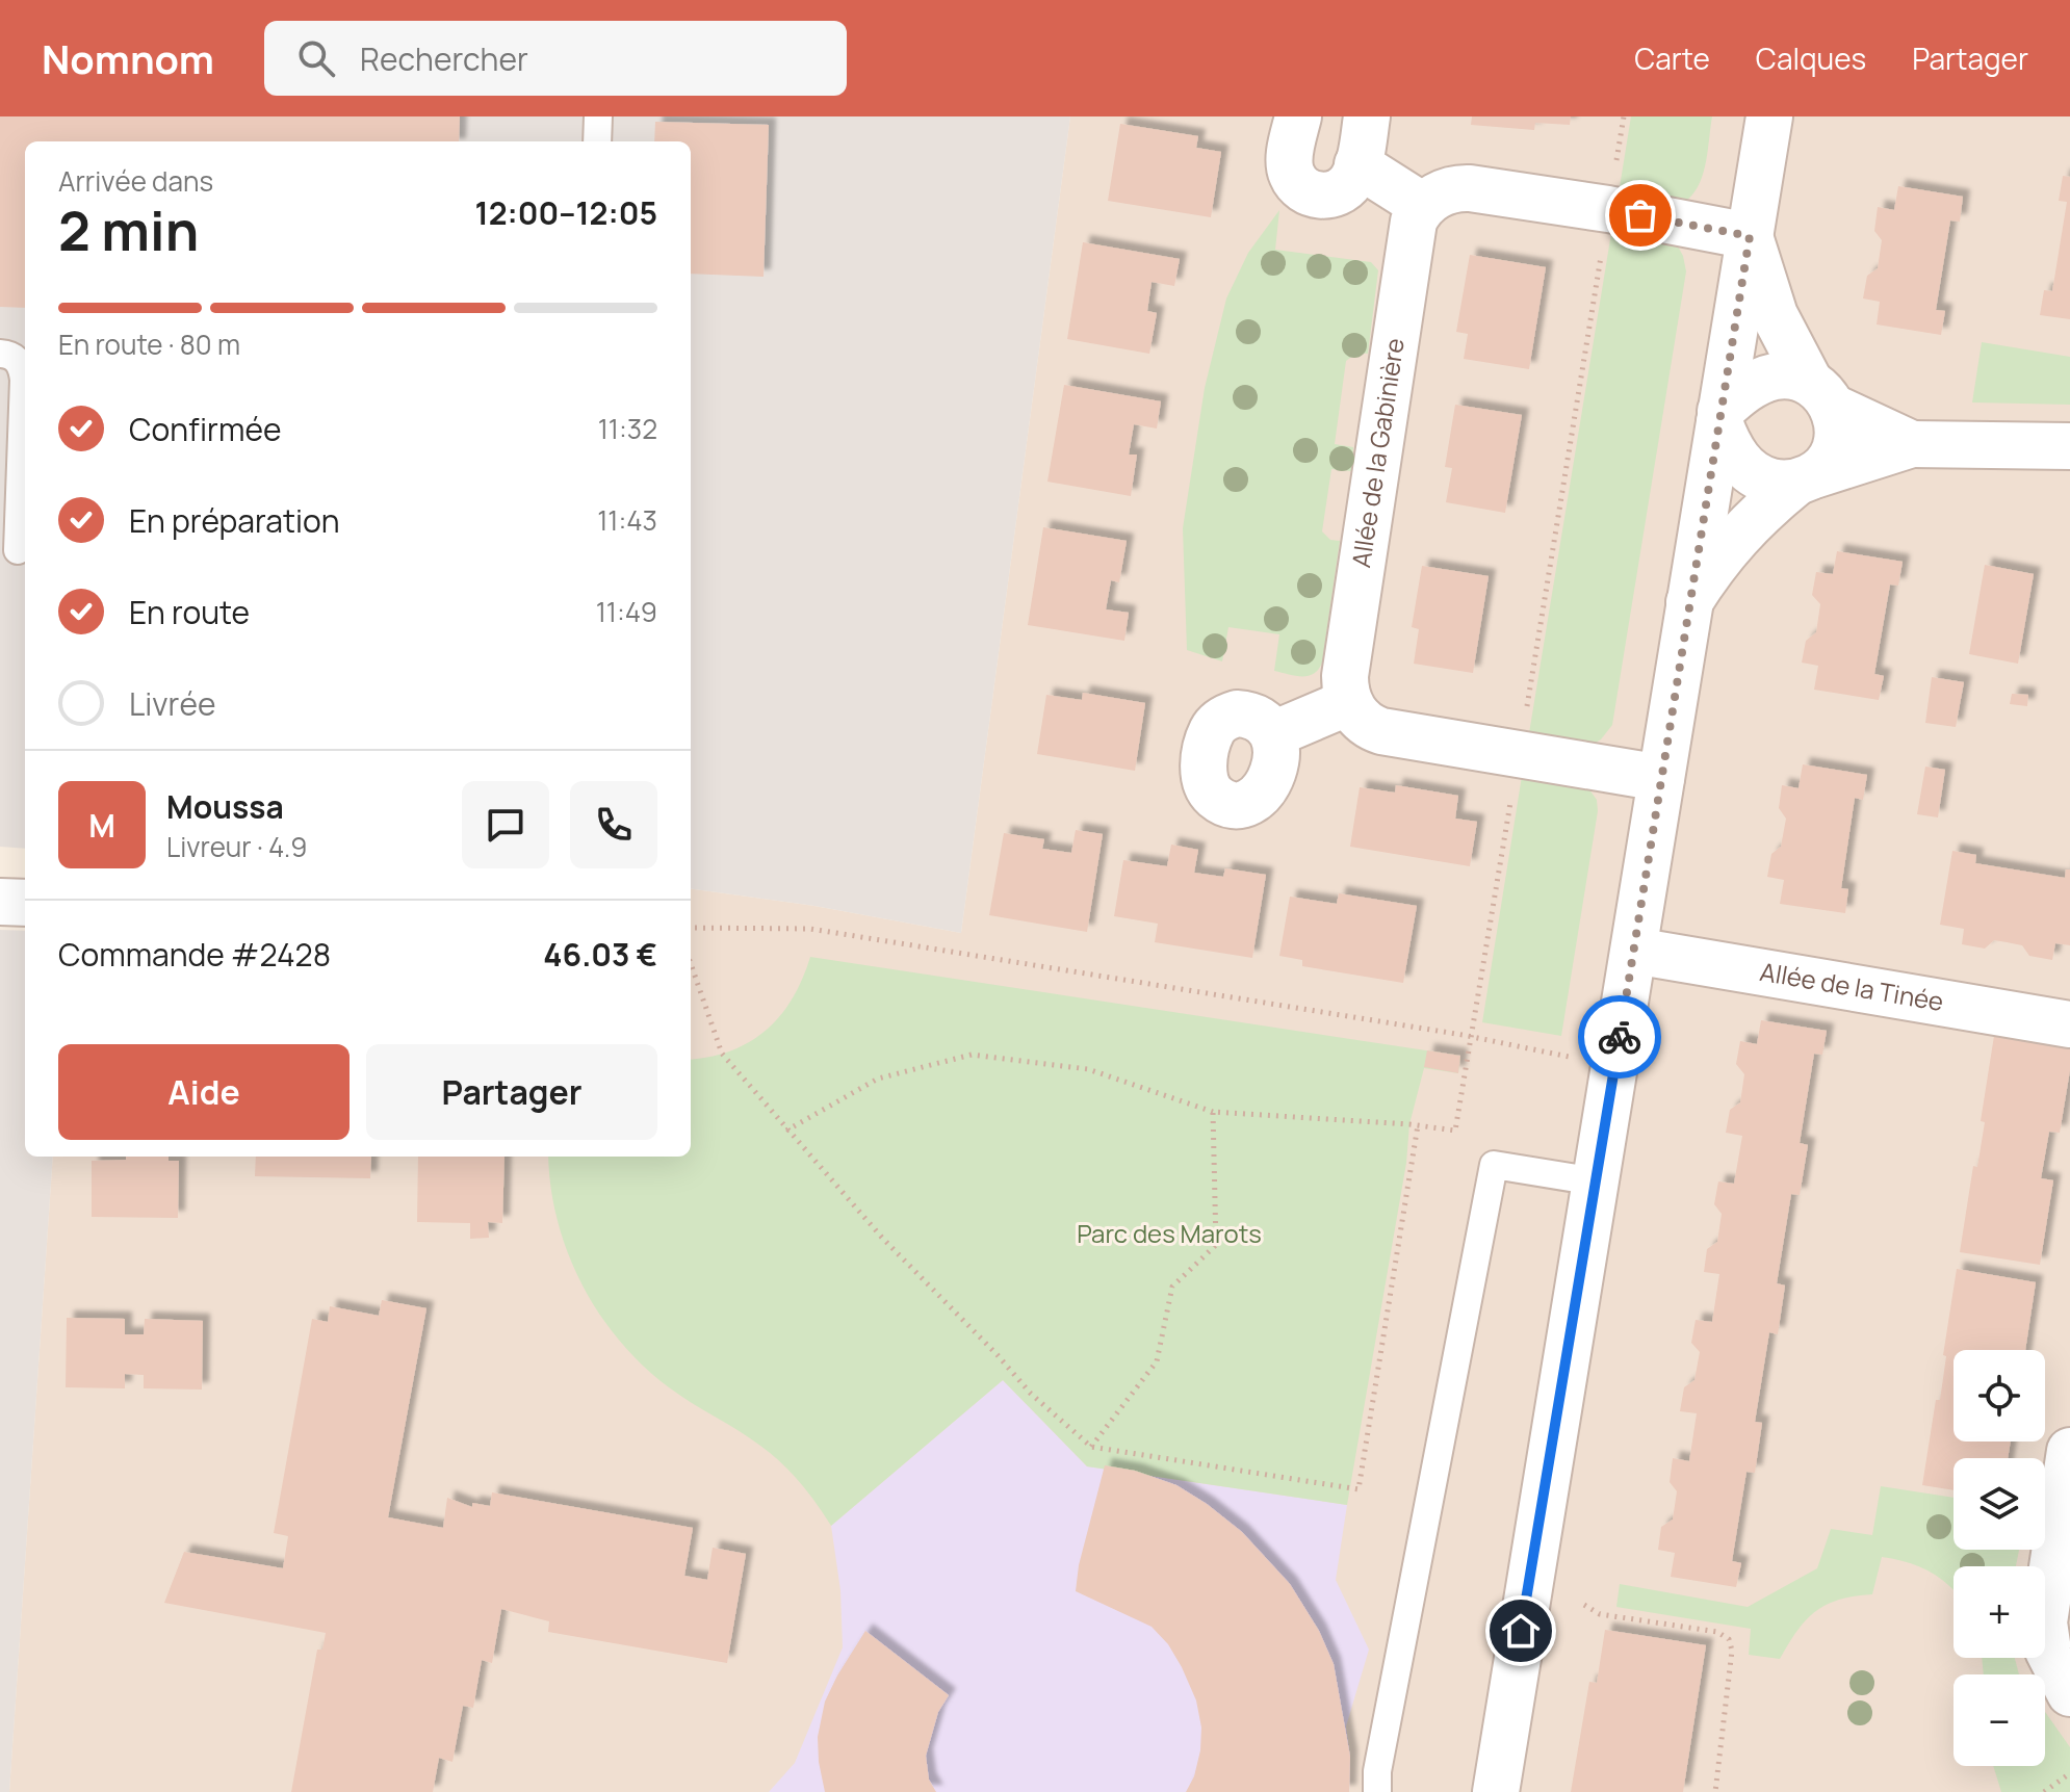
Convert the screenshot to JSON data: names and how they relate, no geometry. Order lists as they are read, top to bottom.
{
  "streets": {
    "street": ["Allée de la Gabinière", "Allée de la Tinée"]
  },
  "parks": ["Parc des Marots"],
  "page": {
    "header": "Nomnom",
    "search": "Rechercher",
    "nav": ["Carte", "Calques", "Partager"],
    "heading": ["2 min", "Arrivée dans", "12:00–12:05"],
    "panel": [
      "Moussa",
      "Livreur · 4.9",
      "Commande #2428",
      "46.03 €"
    ],
    "bar": "En route · 80 m",
    "list": [
      ["Confirmée", "11:32"],
      ["En préparation", "11:43"],
      ["En route", "11:49"],
      "Livrée"
    ],
    "round": "M",
    "buttons": ["Aide", "Partager"],
    "map_buttons": ["+", "−"]
  }
}
